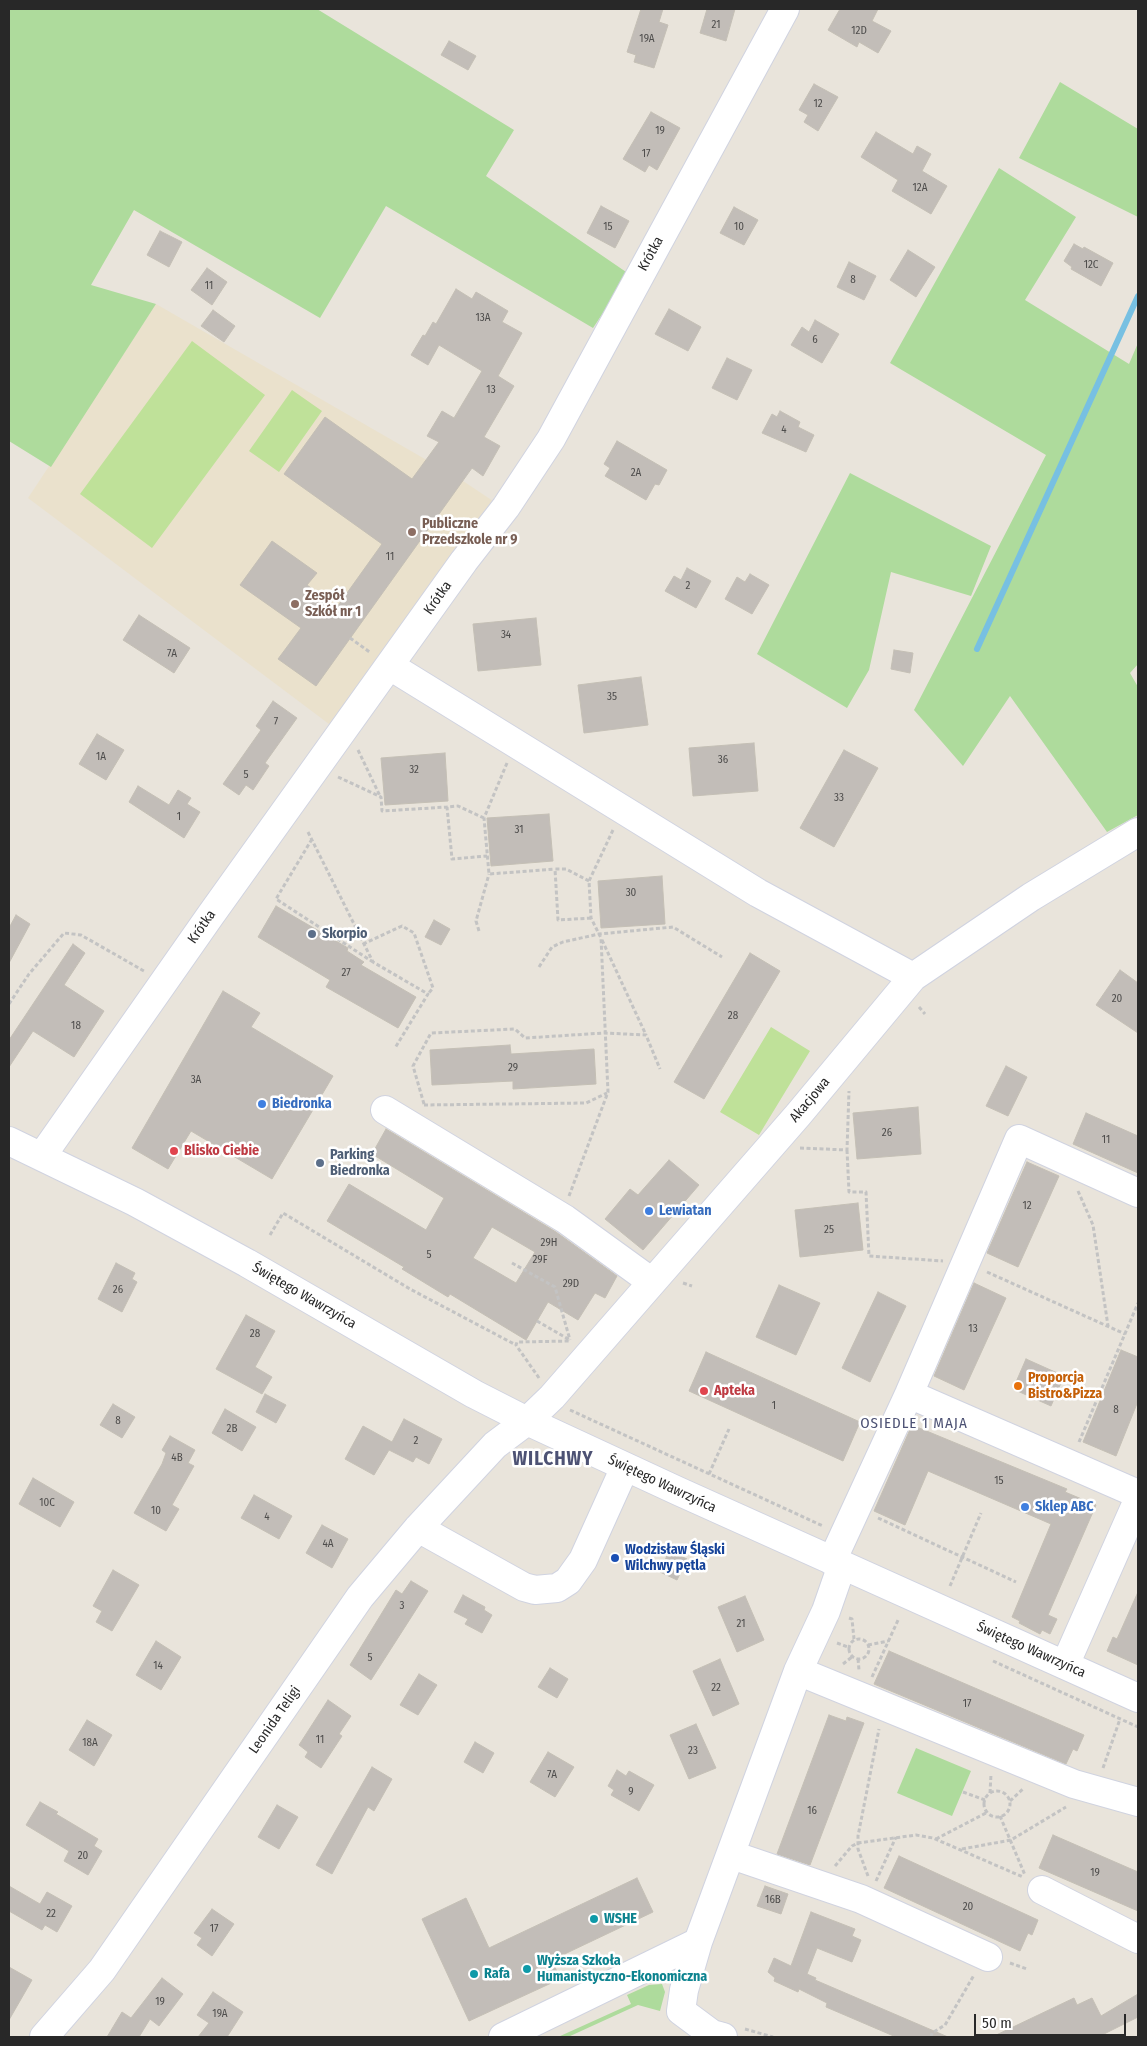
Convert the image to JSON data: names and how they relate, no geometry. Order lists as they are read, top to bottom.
{
  "streets": {
    "street": [
      "Krótka",
      "Akacjowa",
      "Świętego Wawrzyńca",
      "Leonida Teligi"
    ]
  },
  "crossings": [
    ["Krótka", "Świętego Wawrzyńca"],
    ["Akacjowa", "Świętego Wawrzyńca"],
    ["Akacjowa", "Leonida Teligi"],
    ["Świętego Wawrzyńca", "Leonida Teligi"]
  ],
  "districts": ["OSIEDLE 1 MAJA", "WILCHWY"],
  "places": [
    "Publiczne Przedszkole nr 9",
    "Zespół Szkół nr 1",
    "Skorpio",
    "Biedronka",
    "Blisko Ciebie",
    "Parking Biedronka",
    "Lewiatan",
    "Proporcja Bistro&Pizza",
    "Apteka",
    "Sklep ABC",
    "Wodzisław Śląski Wilchwy pętla",
    "WSHE",
    "Wyższa Szkoła Humanistyczno-Ekonomiczna",
    "Rafa"
  ],
  "house_numbers": [
    "21",
    "12D",
    "19A",
    "12",
    "19",
    "17",
    "12A",
    "15",
    "10",
    "12C",
    "8",
    "11",
    "13A",
    "6",
    "13",
    "4",
    "2A",
    "11",
    "2",
    "34",
    "7A",
    "35",
    "7",
    "1A",
    "36",
    "32",
    "5",
    "33",
    "1",
    "31",
    "30",
    "27",
    "20",
    "28",
    "18",
    "29",
    "3A",
    "26",
    "11",
    "12",
    "25",
    "29H",
    "5",
    "29F",
    "29D",
    "26",
    "13",
    "28",
    "1",
    "8",
    "8",
    "2B",
    "2",
    "4B",
    "15",
    "10C",
    "10",
    "4",
    "4A",
    "3",
    "21",
    "5",
    "14",
    "22",
    "17",
    "11",
    "18A",
    "23",
    "7A",
    "9",
    "16",
    "20",
    "19",
    "16B",
    "20",
    "22",
    "17",
    "19",
    "19A"
  ],
  "scale_bar": "50 m"
}
